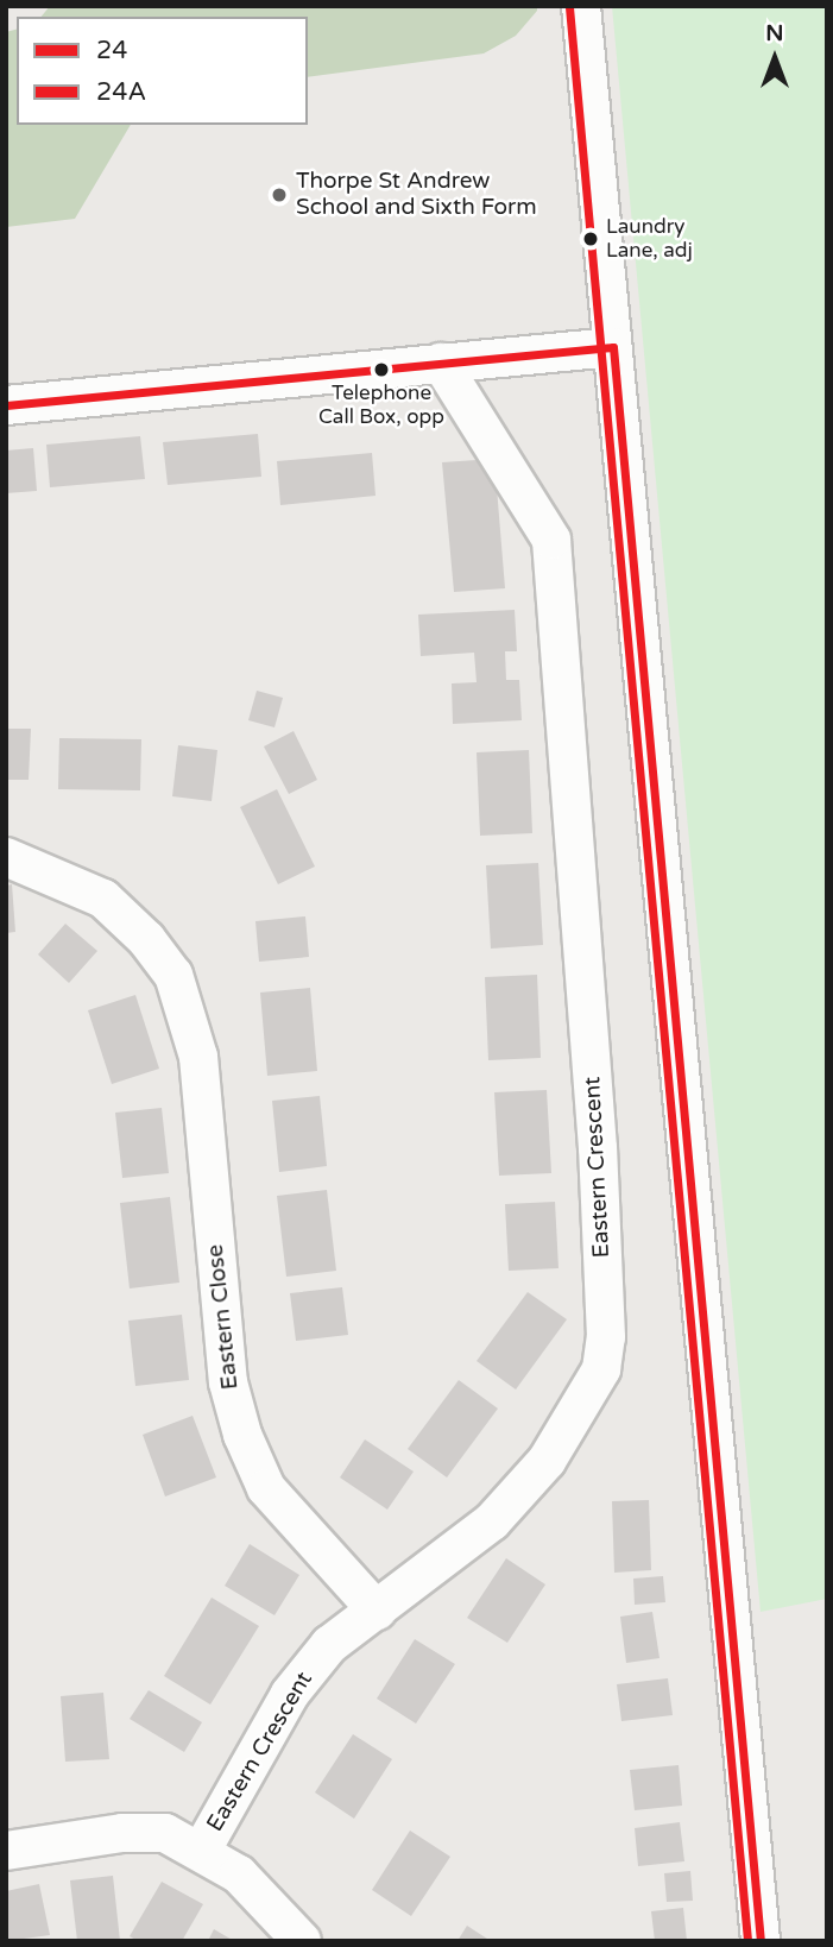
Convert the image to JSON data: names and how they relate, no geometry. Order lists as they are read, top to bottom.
{
  "streets": {
    "street": ["Eastern Crescent", "Eastern Close"]
  },
  "crossings": [
    ["Eastern Crescent", "Eastern Close"]
  ],
  "places": ["Thorpe St Andrew School and Sixth Form", "Laundry Lane, adj", "Telephone Call Box, opp"],
  "lines": ["transit line 24A", "transit line 24"],
  "legend": ["24", "24A"],
  "north": "top"
}
